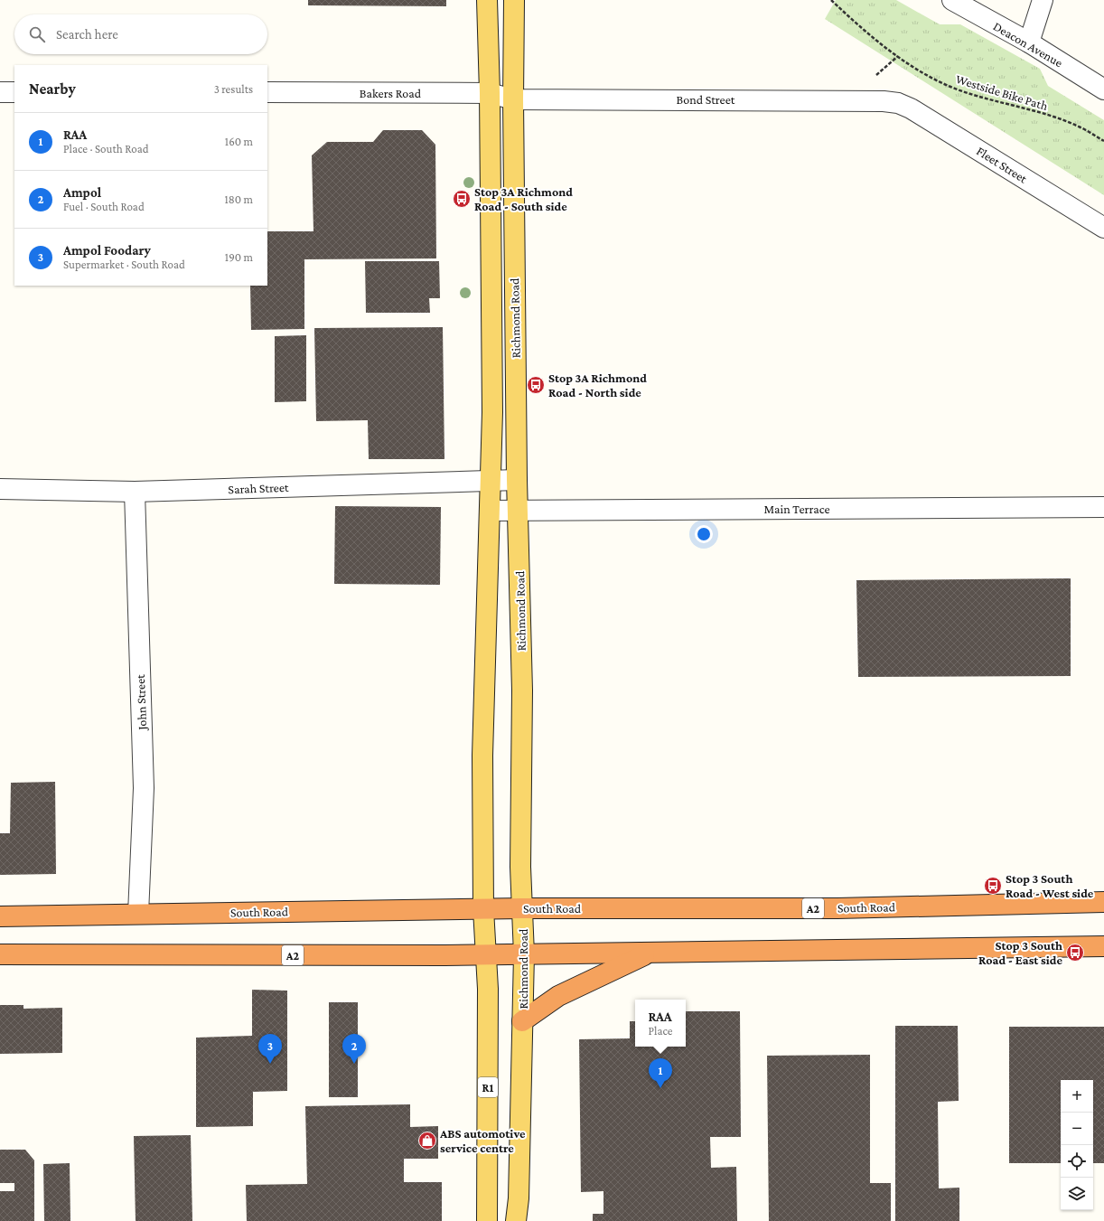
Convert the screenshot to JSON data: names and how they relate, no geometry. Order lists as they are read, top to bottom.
{
  "streets": {
    "highway": ["South Road", "A2"],
    "main road": ["Richmond Road", "R1"],
    "street": [
      "Deacon Avenue",
      "Bakers Road",
      "Bond Street",
      "Fleet Street",
      "Sarah Street",
      "Main Terrace",
      "John Street"
    ],
    "path": ["Westside Bike Path"]
  },
  "crossings": [
    ["Bakers Road", "Bond Street"],
    ["Bakers Road", "Richmond Road"],
    ["Bond Street", "Fleet Street"],
    ["Bond Street", "Richmond Road"],
    ["Richmond Road", "Sarah Street"],
    ["Richmond Road", "Main Terrace"],
    ["Richmond Road", "South Road"],
    ["Richmond Road", "A2"],
    ["Sarah Street", "John Street"],
    ["John Street", "South Road"]
  ],
  "places": {
    "bus stop": [
      "Stop 3A Richmond Road - South side",
      "Stop 3A Richmond Road - North side",
      "Stop 3 South Road - West side",
      "Stop 3 South Road - East side"
    ],
    "shop": ["ABS automotive service centre"]
  },
  "page": {
    "search": "Search here",
    "heading": ["Nearby", "3 results"],
    "list": [
      {
        "mark": "1",
        "name": "RAA",
        "note": "Place · South Road",
        "value": "160 m"
      },
      {
        "mark": "2",
        "name": "Ampol",
        "note": "Fuel · South Road",
        "value": "180 m"
      },
      {
        "mark": "3",
        "name": "Ampol Foodary",
        "note": "Supermarket · South Road",
        "value": "190 m"
      }
    ],
    "popup": ["RAA", "Place"],
    "pins": ["2", "3", "1"],
    "map_buttons": ["+", "−"]
  }
}
